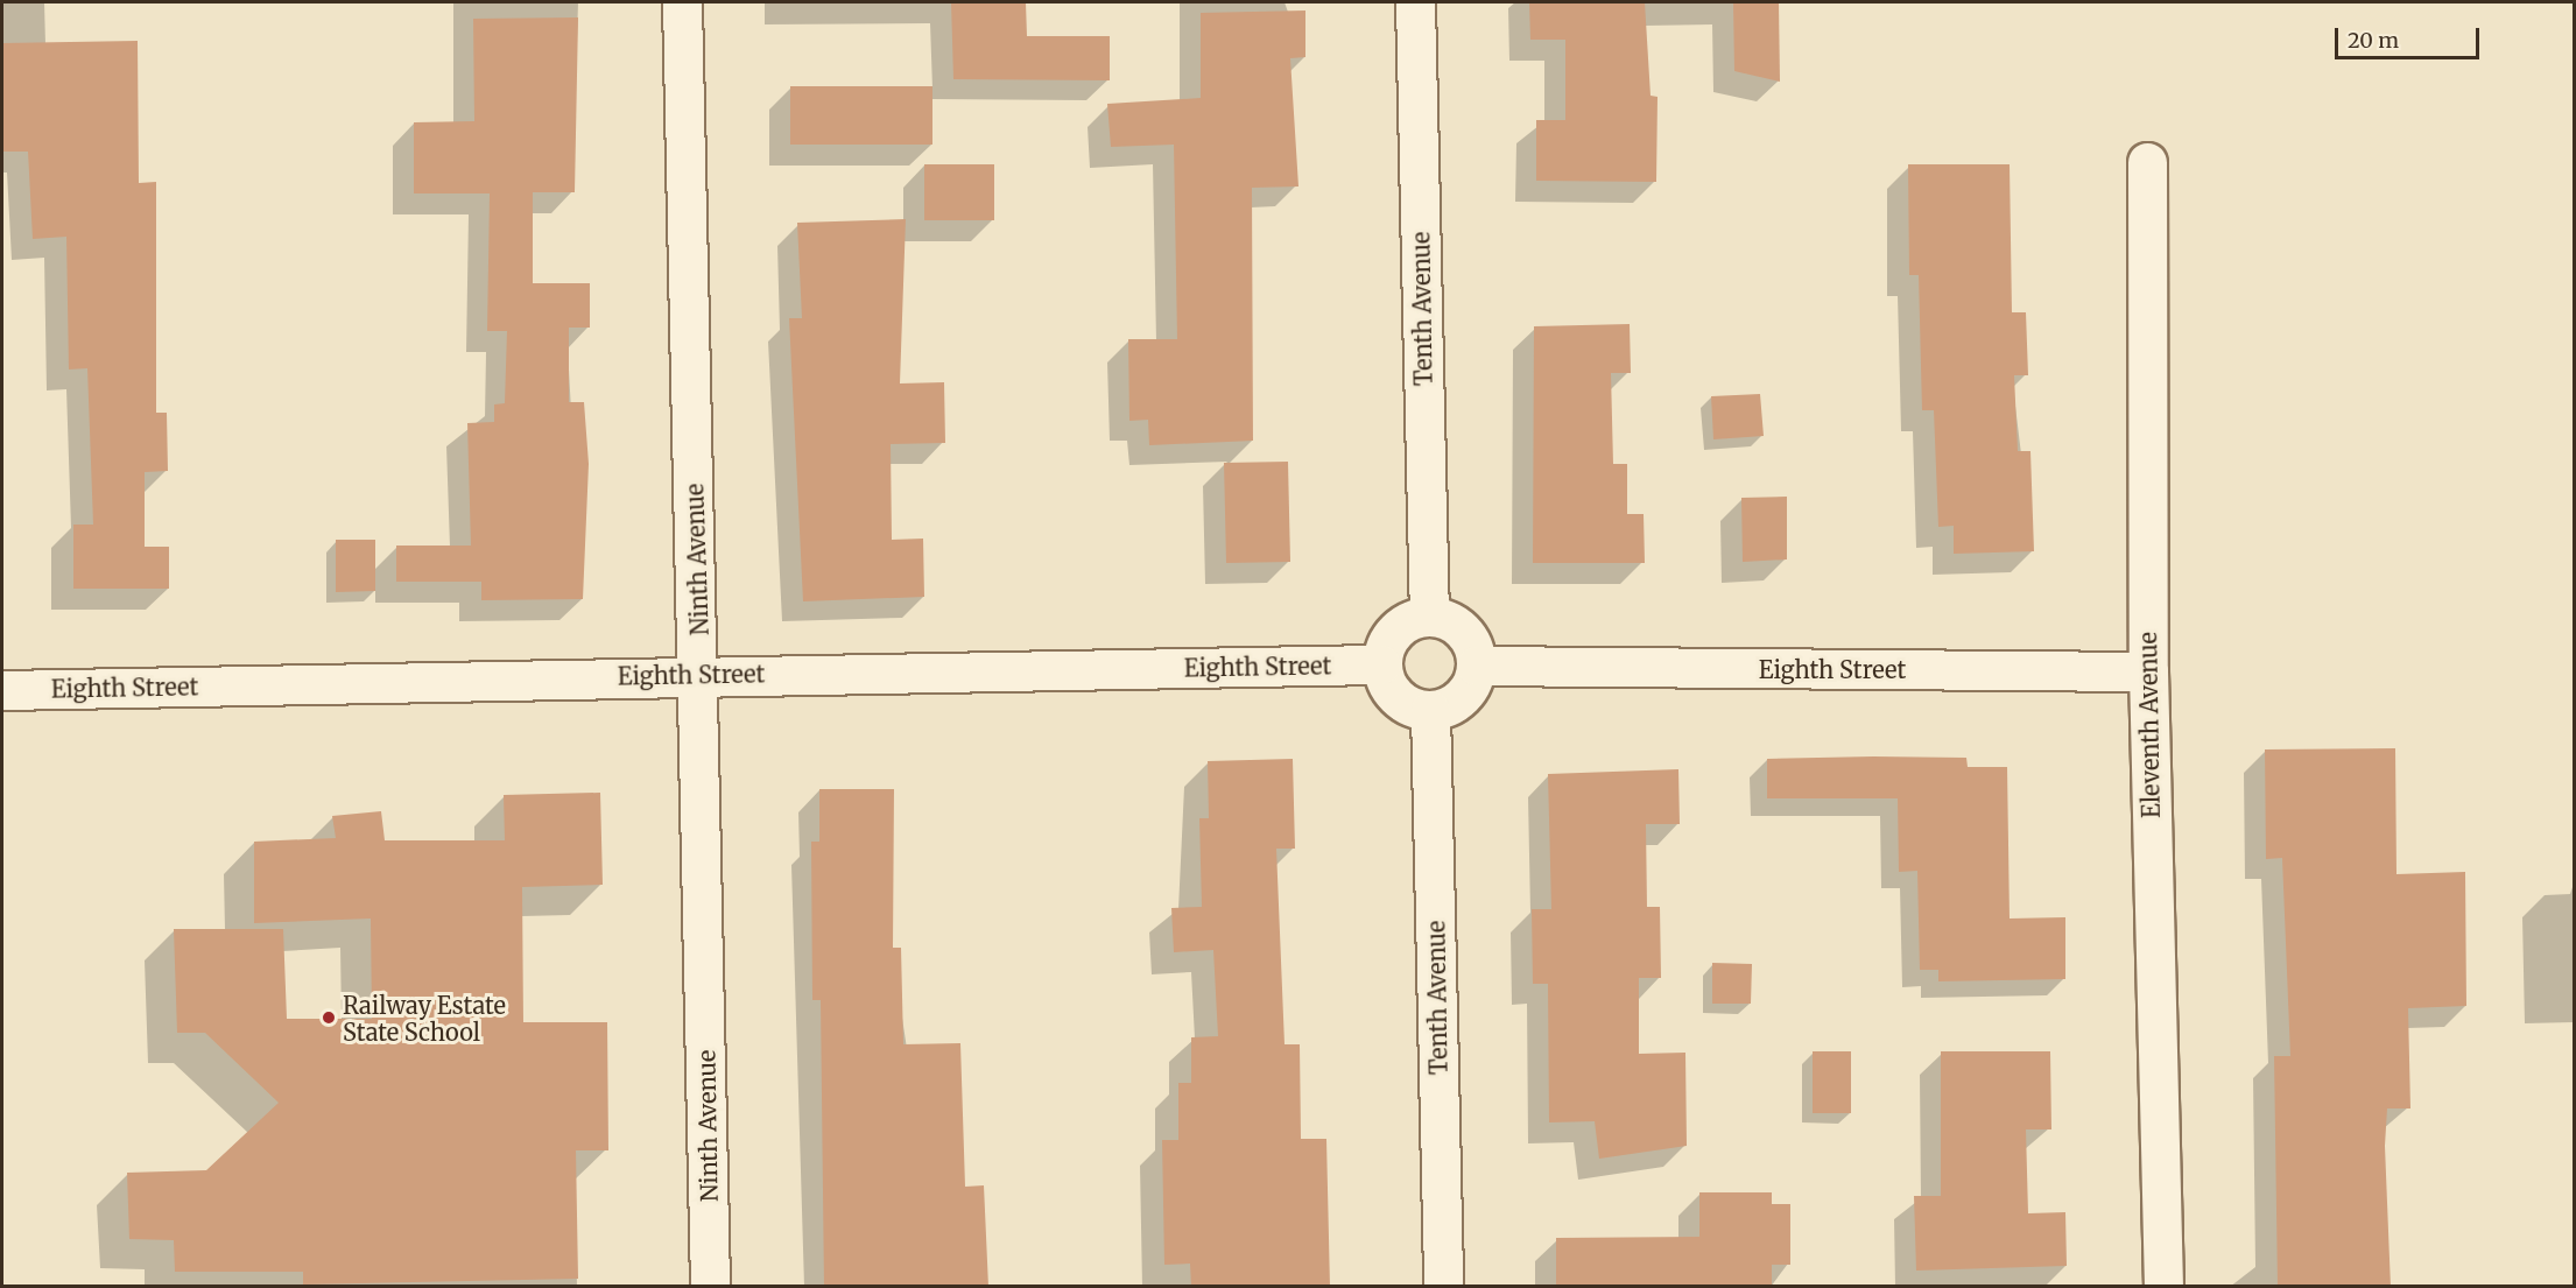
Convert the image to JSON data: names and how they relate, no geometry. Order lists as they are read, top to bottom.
{
  "streets": {
    "street": [
      "Tenth Avenue",
      "Ninth Avenue",
      "Eighth Street",
      "Eleventh Avenue"
    ]
  },
  "crossings": [
    ["Tenth Avenue", "Eighth Street"],
    ["Ninth Avenue", "Eighth Street"],
    ["Eighth Street", "Eleventh Avenue"]
  ],
  "places": ["Railway Estate State School"],
  "scale_bar": "20 m"
}
